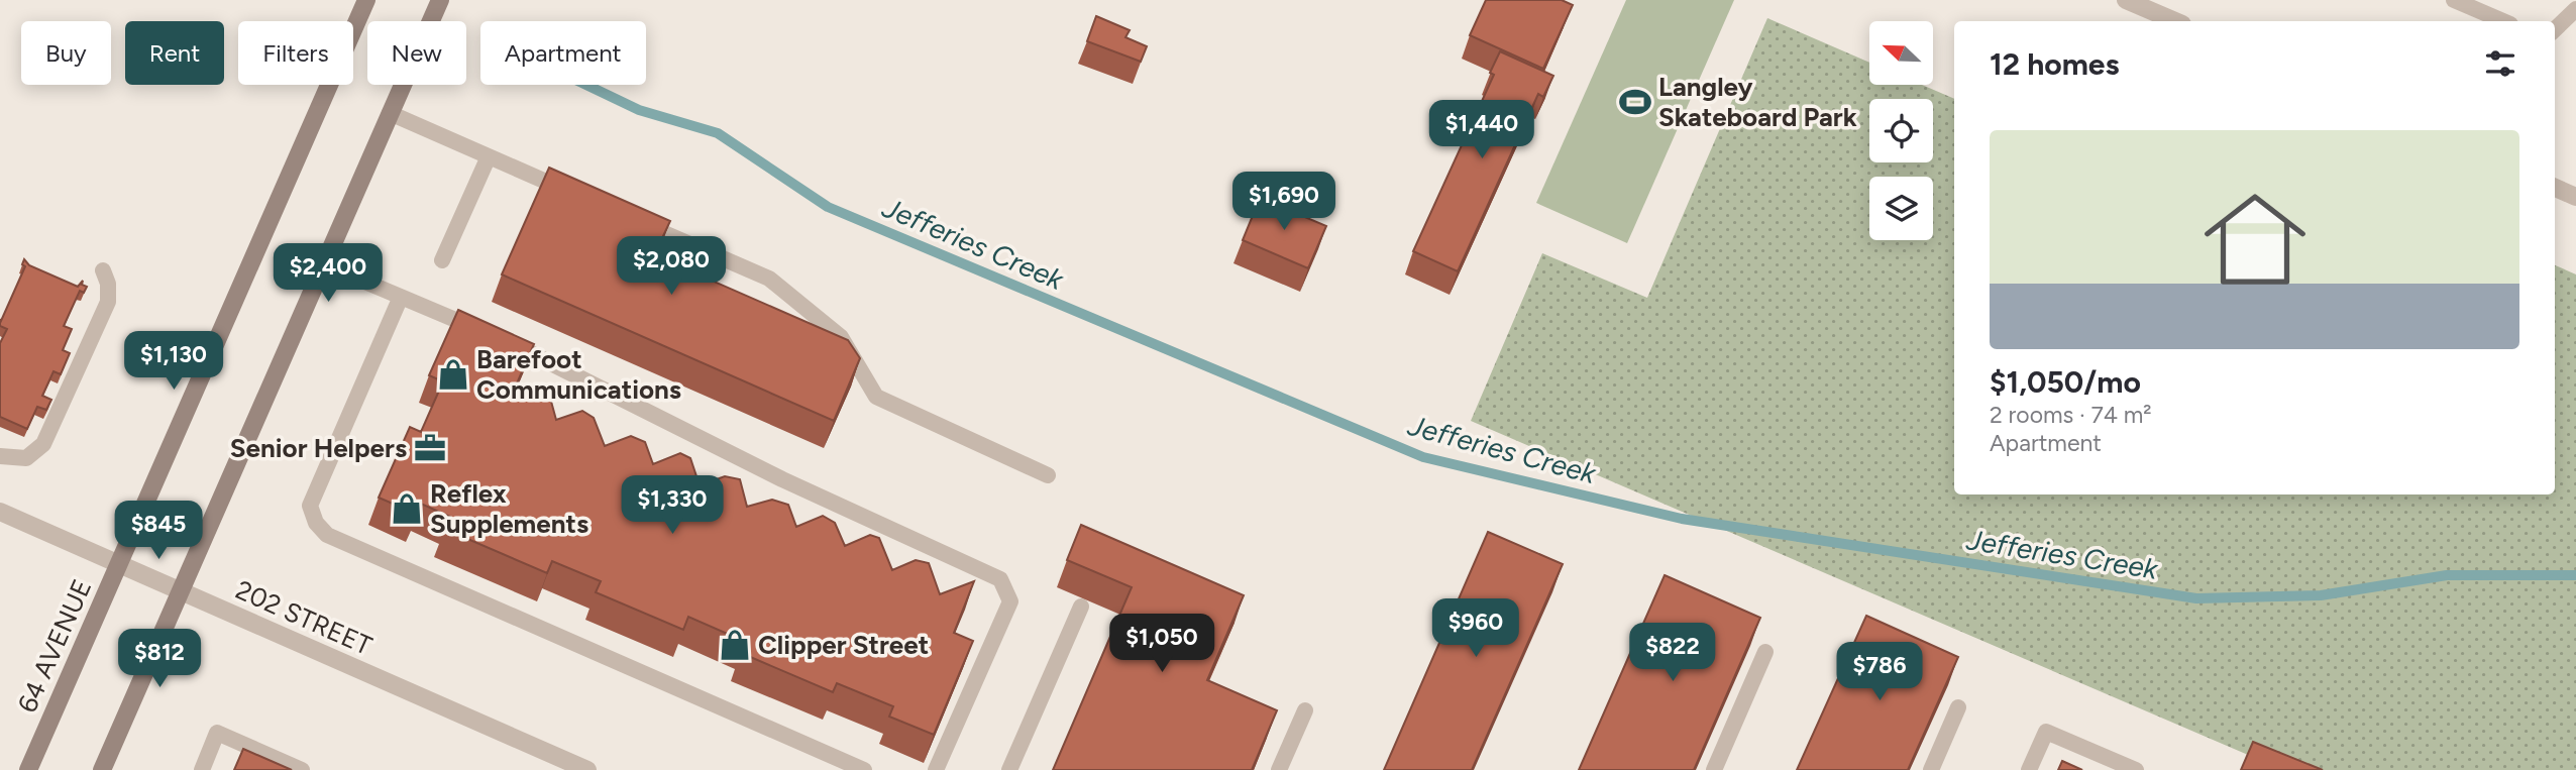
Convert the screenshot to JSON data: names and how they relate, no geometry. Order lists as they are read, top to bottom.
{
  "streets": {
    "main road": ["64 AVENUE"],
    "street": ["202 STREET"]
  },
  "crossings": [
    ["202 STREET", "64 AVENUE"]
  ],
  "water": ["Jefferies Creek"],
  "places": {
    "sports": ["Langley Skateboard Park"],
    "shop": ["Barefoot Communications", "Reflex Supplements", "Clipper Street"],
    "office": ["Senior Helpers"]
  },
  "north": "top left",
  "page": {
    "chip": [
      "Buy",
      "Rent",
      "Filters",
      "New",
      "Apartment"
    ],
    "heading": "12 homes",
    "price": [
      "$1,440",
      "$1,690",
      "$2,080",
      "$2,400",
      "$1,130",
      "$1,330",
      "$845",
      "$960",
      "$1,050",
      "$822",
      "$812",
      "$786"
    ],
    "list": [
      {
        "name": "$1,050/mo",
        "note": "2 rooms · 74 m² · Apartment"
      }
    ]
  }
}
